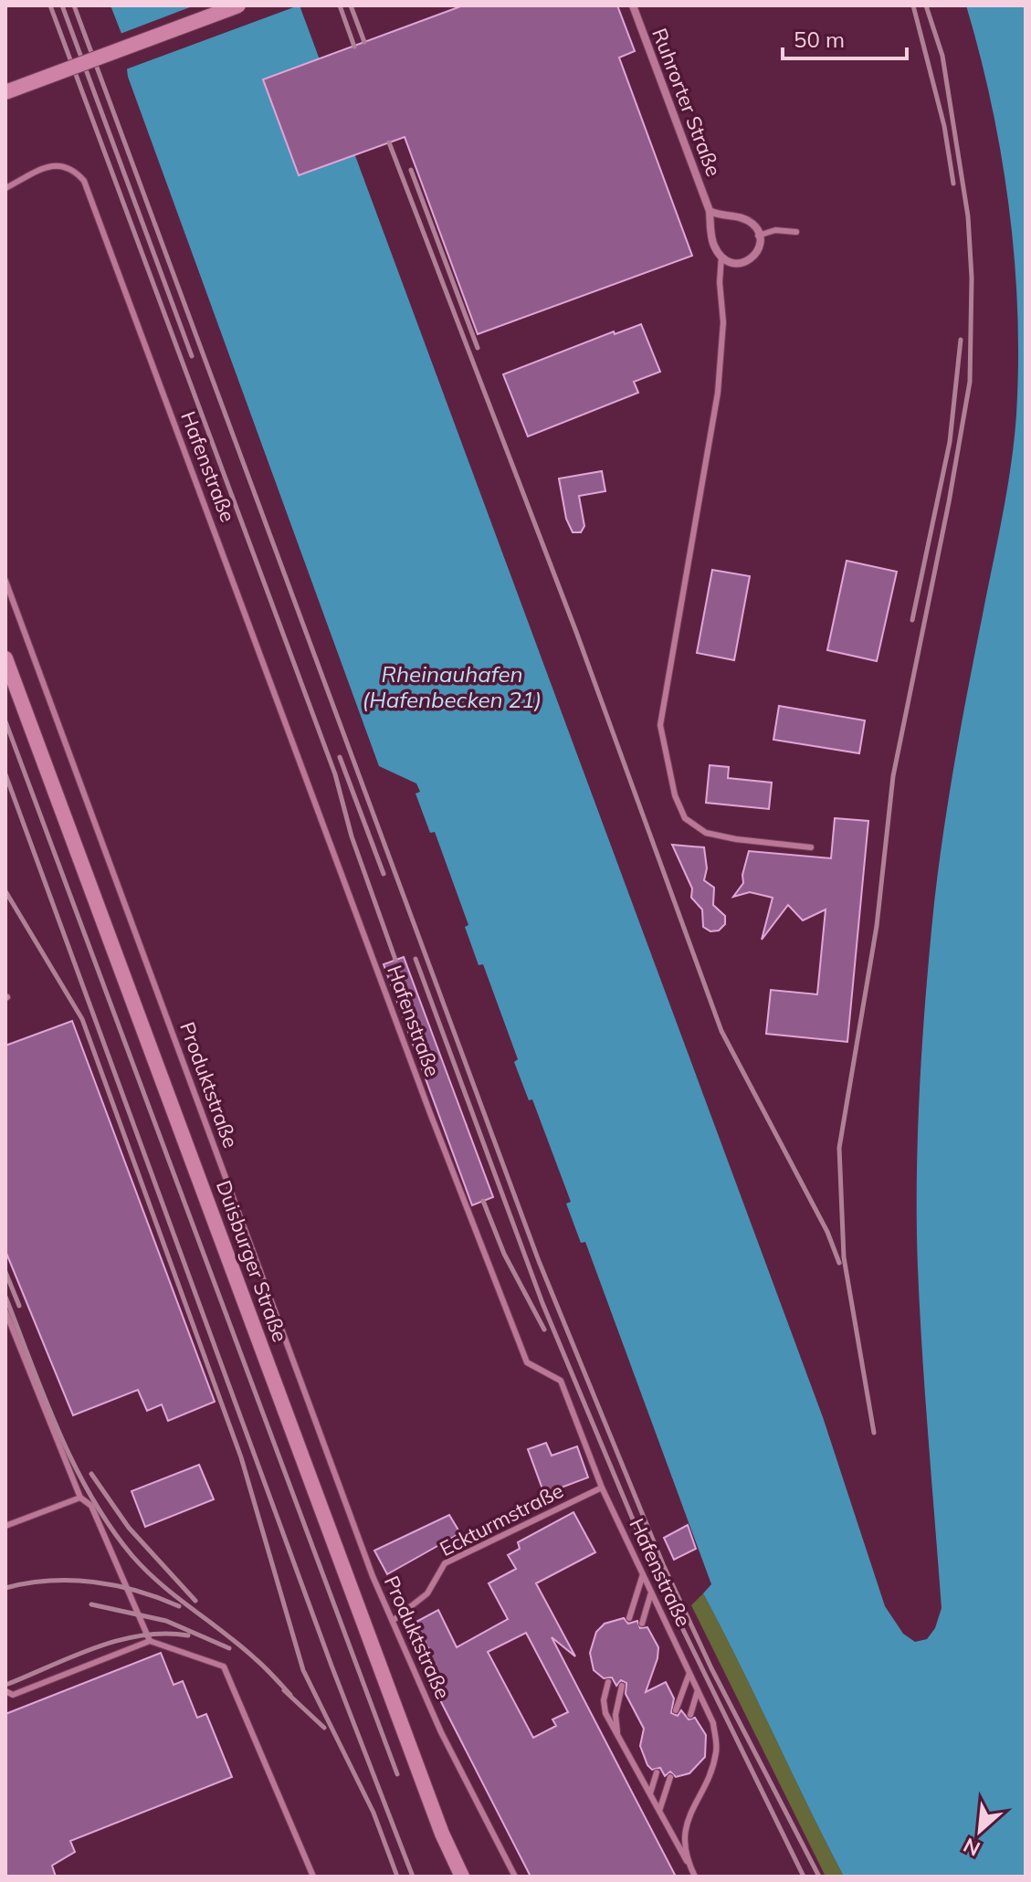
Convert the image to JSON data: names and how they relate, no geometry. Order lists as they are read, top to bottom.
{
  "streets": {
    "street": ["Ruhrorter Straße", "Duisburger Straße"],
    "lane": ["Hafenstraße", "Produktstraße", "Eckturmstraße"]
  },
  "crossings": [
    ["Hafenstraße", "Eckturmstraße"],
    ["Produktstraße", "Eckturmstraße"]
  ],
  "water": ["Rheinauhafen (Hafenbecken 21)"],
  "scale_bar": "50 m",
  "north": "bottom left"
}
